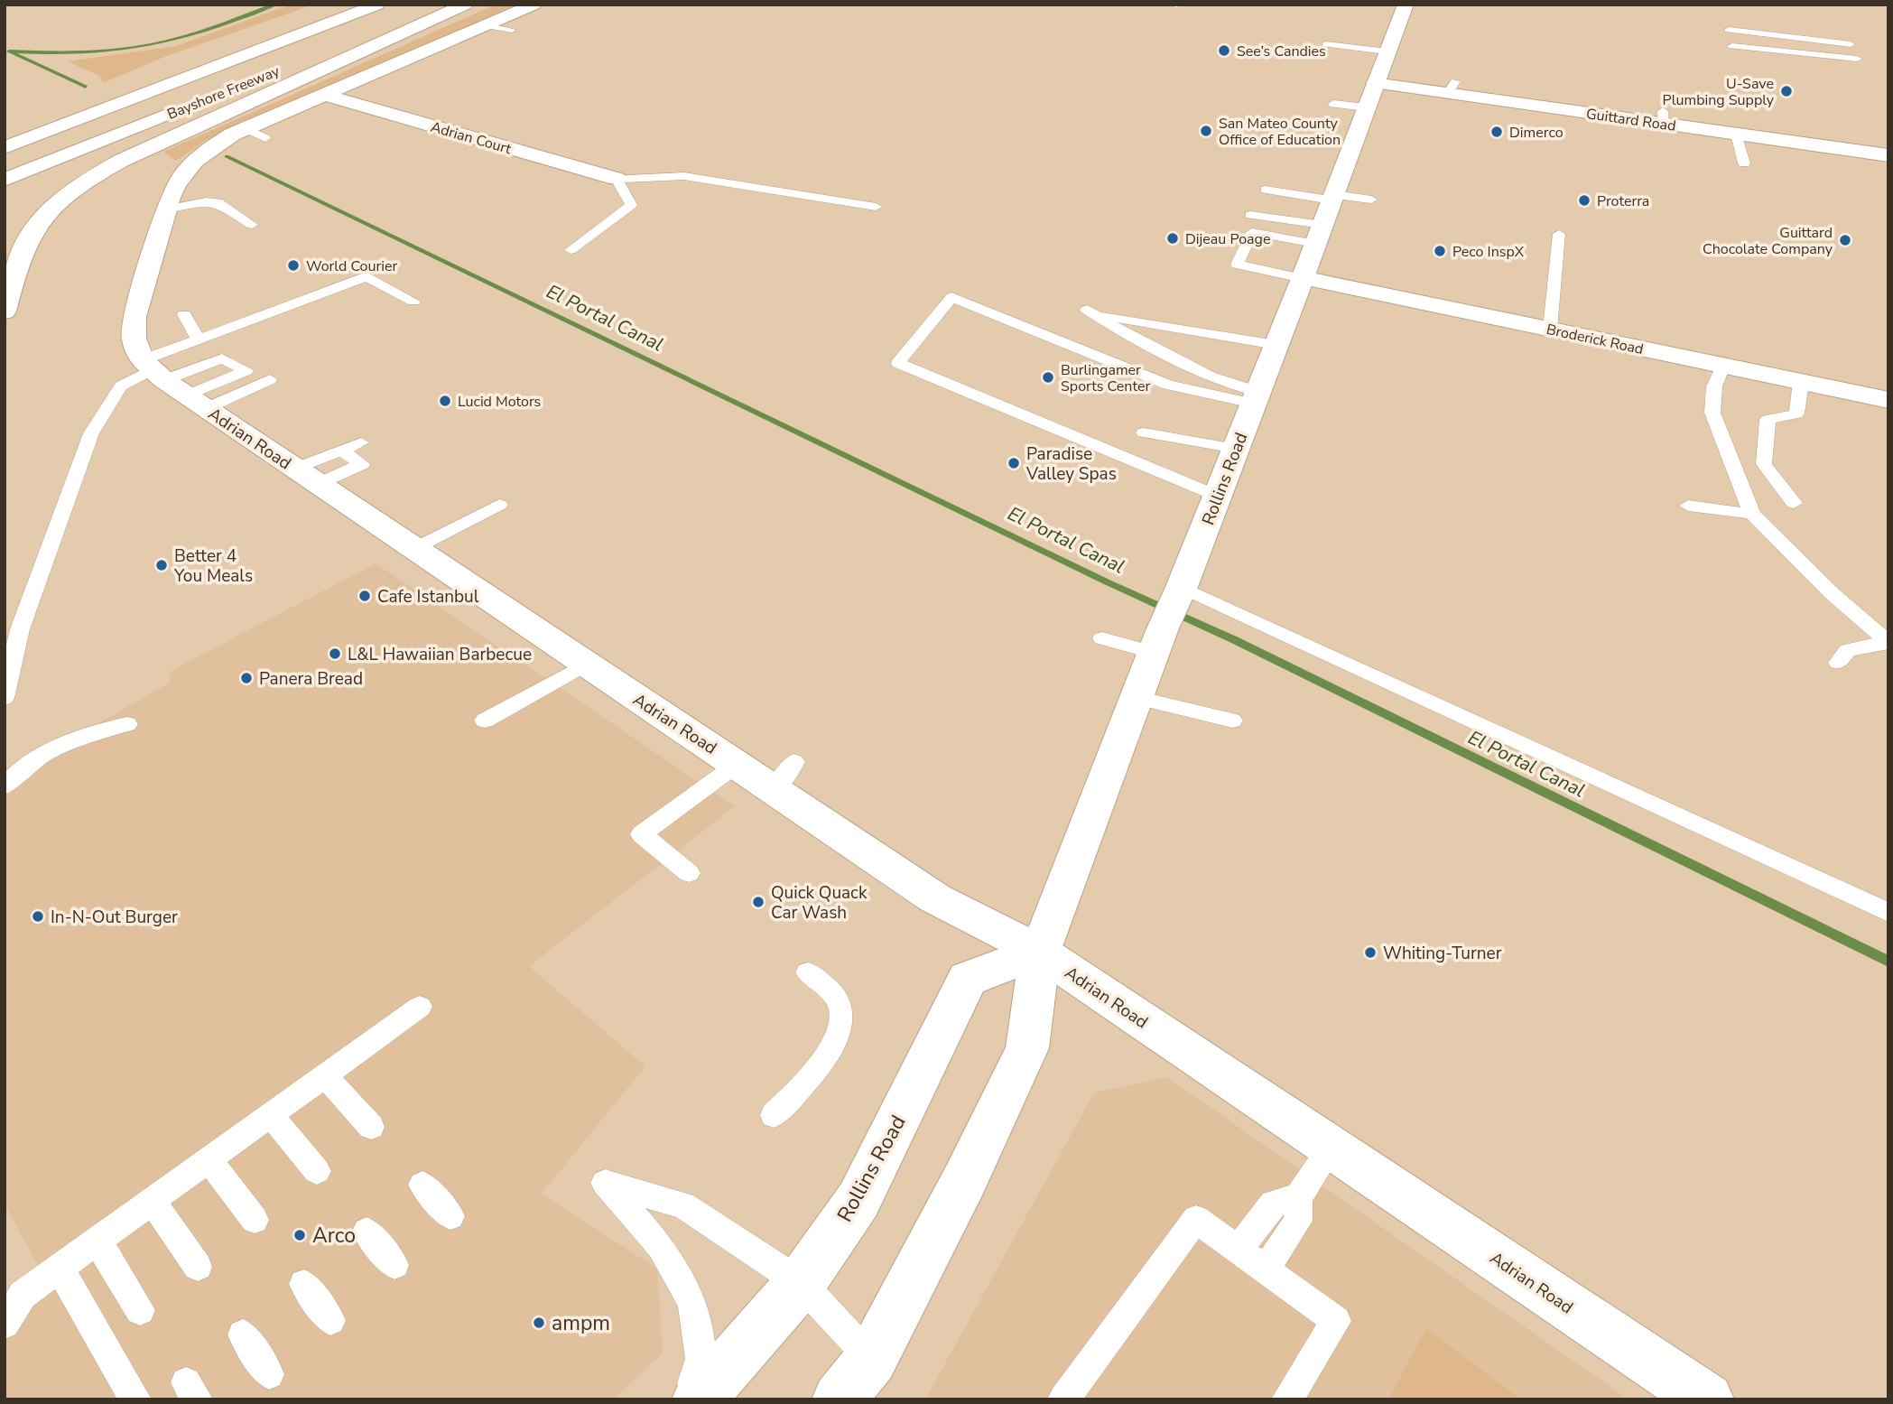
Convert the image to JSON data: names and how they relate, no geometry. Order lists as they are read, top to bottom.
{
  "streets": {
    "main road": [
      "Bayshore Freeway",
      "Guittard Road",
      "Adrian Court",
      "Broderick Road",
      "Adrian Road",
      "Rollins Road"
    ]
  },
  "crossings": [
    ["Guittard Road", "Rollins Road"],
    ["Broderick Road", "Rollins Road"],
    ["Adrian Road", "Rollins Road"]
  ],
  "water": ["El Portal Canal"],
  "places": [
    "See’s Candies",
    "U-Save Plumbing Supply",
    "San Mateo County Office of Education",
    "Dimerco",
    "Proterra",
    "Dijeau Poage",
    "Guittard Chocolate Company",
    "Peco InspX",
    "World Courier",
    "Burlingamer Sports Center",
    "Lucid Motors",
    "Paradise Valley Spas",
    "Better 4 You Meals",
    "Cafe Istanbul",
    "L&L Hawaiian Barbecue",
    "Panera Bread",
    "Quick Quack Car Wash",
    "In-N-Out Burger",
    "Whiting-Turner",
    "Arco",
    "ampm"
  ]
}
